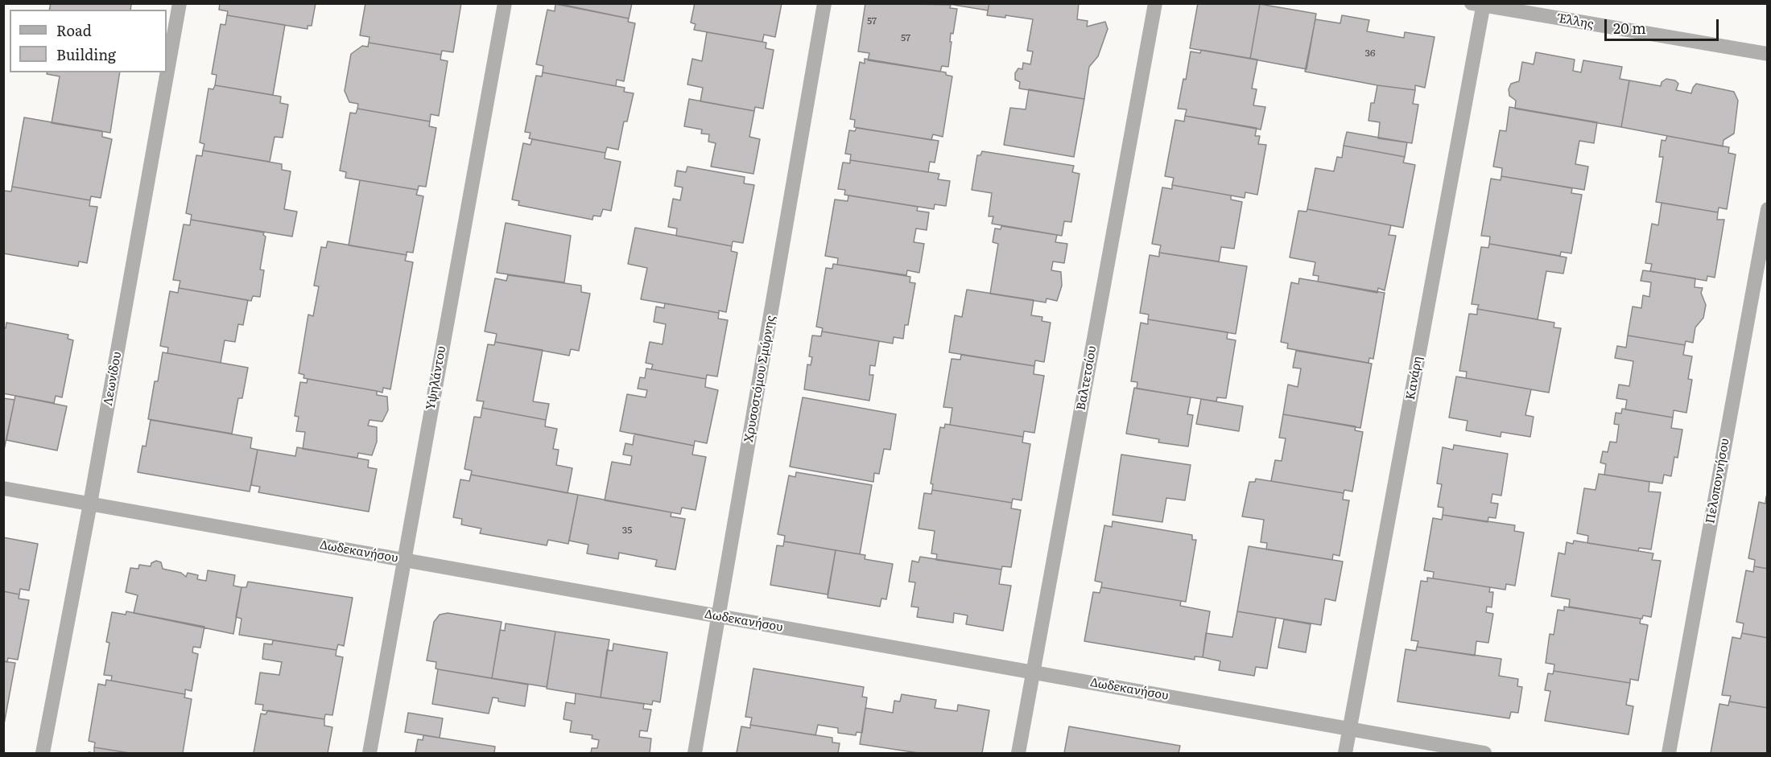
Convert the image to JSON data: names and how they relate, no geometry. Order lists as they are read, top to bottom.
{
  "streets": {
    "street": [
      "Έλλης",
      "Υψηλάντου",
      "Βαλτετσίου",
      "Κανάρη",
      "Λεωνίδου",
      "Χρυσοστόμου Σμύρνης",
      "Πελοποννήσου",
      "Δωδεκανήσου"
    ]
  },
  "crossings": [
    ["Έλλης", "Κανάρη"],
    ["Υψηλάντου", "Δωδεκανήσου"],
    ["Βαλτετσίου", "Δωδεκανήσου"],
    ["Κανάρη", "Δωδεκανήσου"],
    ["Λεωνίδου", "Δωδεκανήσου"],
    ["Χρυσοστόμου Σμύρνης", "Δωδεκανήσου"]
  ],
  "house_numbers": [
    "57",
    "57",
    "36",
    "35"
  ],
  "legend": ["Road", "Building"],
  "scale_bar": "20 m"
}
